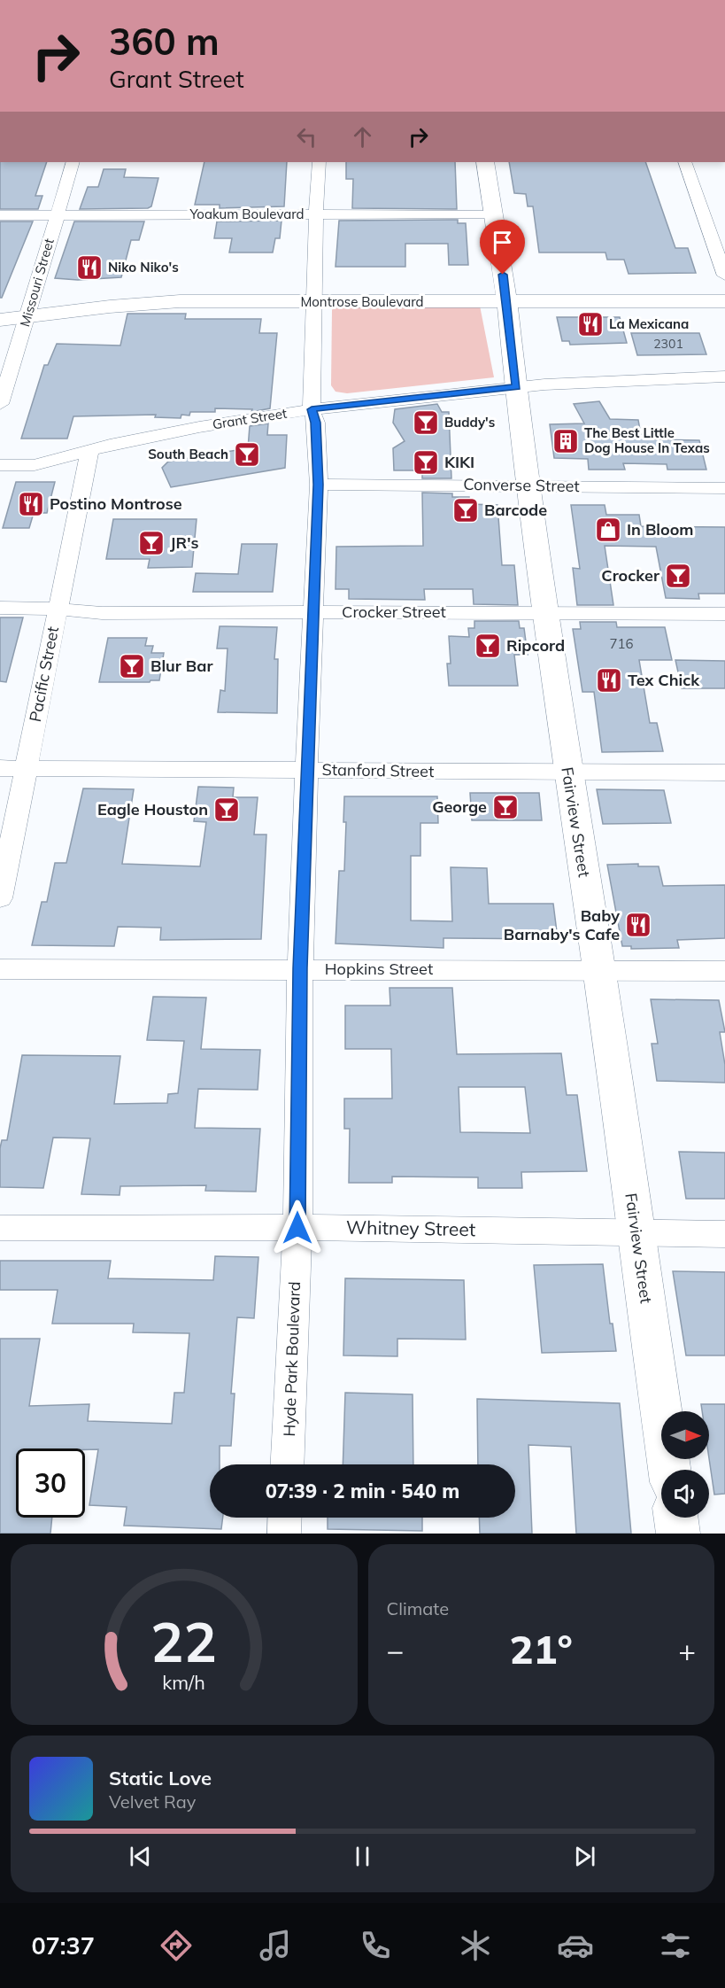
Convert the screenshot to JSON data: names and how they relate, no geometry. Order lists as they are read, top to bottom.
{
  "streets": {
    "street": [
      "Yoakum Boulevard",
      "Missouri Street",
      "Montrose Boulevard",
      "Grant Street",
      "Converse Street",
      "Crocker Street",
      "Pacific Street",
      "Stanford Street",
      "Fairview Street",
      "Hopkins Street",
      "Whitney Street",
      "Hyde Park Boulevard"
    ]
  },
  "crossings": [
    ["Yoakum Boulevard", "Missouri Street"],
    ["Yoakum Boulevard", "Fairview Street"],
    ["Yoakum Boulevard", "Hyde Park Boulevard"],
    ["Missouri Street", "Montrose Boulevard"],
    ["Montrose Boulevard", "Fairview Street"],
    ["Montrose Boulevard", "Hyde Park Boulevard"],
    ["Grant Street", "Pacific Street"],
    ["Grant Street", "Fairview Street"],
    ["Grant Street", "Hyde Park Boulevard"],
    ["Converse Street", "Fairview Street"],
    ["Converse Street", "Hyde Park Boulevard"],
    ["Crocker Street", "Pacific Street"],
    ["Crocker Street", "Fairview Street"],
    ["Crocker Street", "Hyde Park Boulevard"],
    ["Pacific Street", "Stanford Street"],
    ["Stanford Street", "Fairview Street"],
    ["Stanford Street", "Hyde Park Boulevard"],
    ["Fairview Street", "Hopkins Street"],
    ["Fairview Street", "Whitney Street"],
    ["Hopkins Street", "Hyde Park Boulevard"],
    ["Whitney Street", "Hyde Park Boulevard"]
  ],
  "places": {
    "restaurant": [
      "Niko Niko's",
      "La Mexicana",
      "Postino Montrose",
      "Tex Chick",
      "Baby Barnaby's Cafe"
    ],
    "bar": [
      "Buddy's",
      "South Beach",
      "KIKI",
      "Barcode",
      "JR's",
      "Crocker",
      "Ripcord",
      "Blur Bar",
      "George",
      "Eagle Houston"
    ],
    "building": ["The Best Little Dog House In Texas"],
    "shop": ["In Bloom"]
  },
  "house_numbers": ["2301", "716"],
  "north": "right",
  "page": {
    "turn": ["360 m", "Grant Street"],
    "limit": "30",
    "trip": "07:39 · 2 min · 540 m",
    "tile": "Climate",
    "heat": ["−", "21°", "+"],
    "song": ["Static Love", "Velvet Ray"],
    "tabs": "07:37",
    "gauge": ["22", "km/h"]
  }
}
